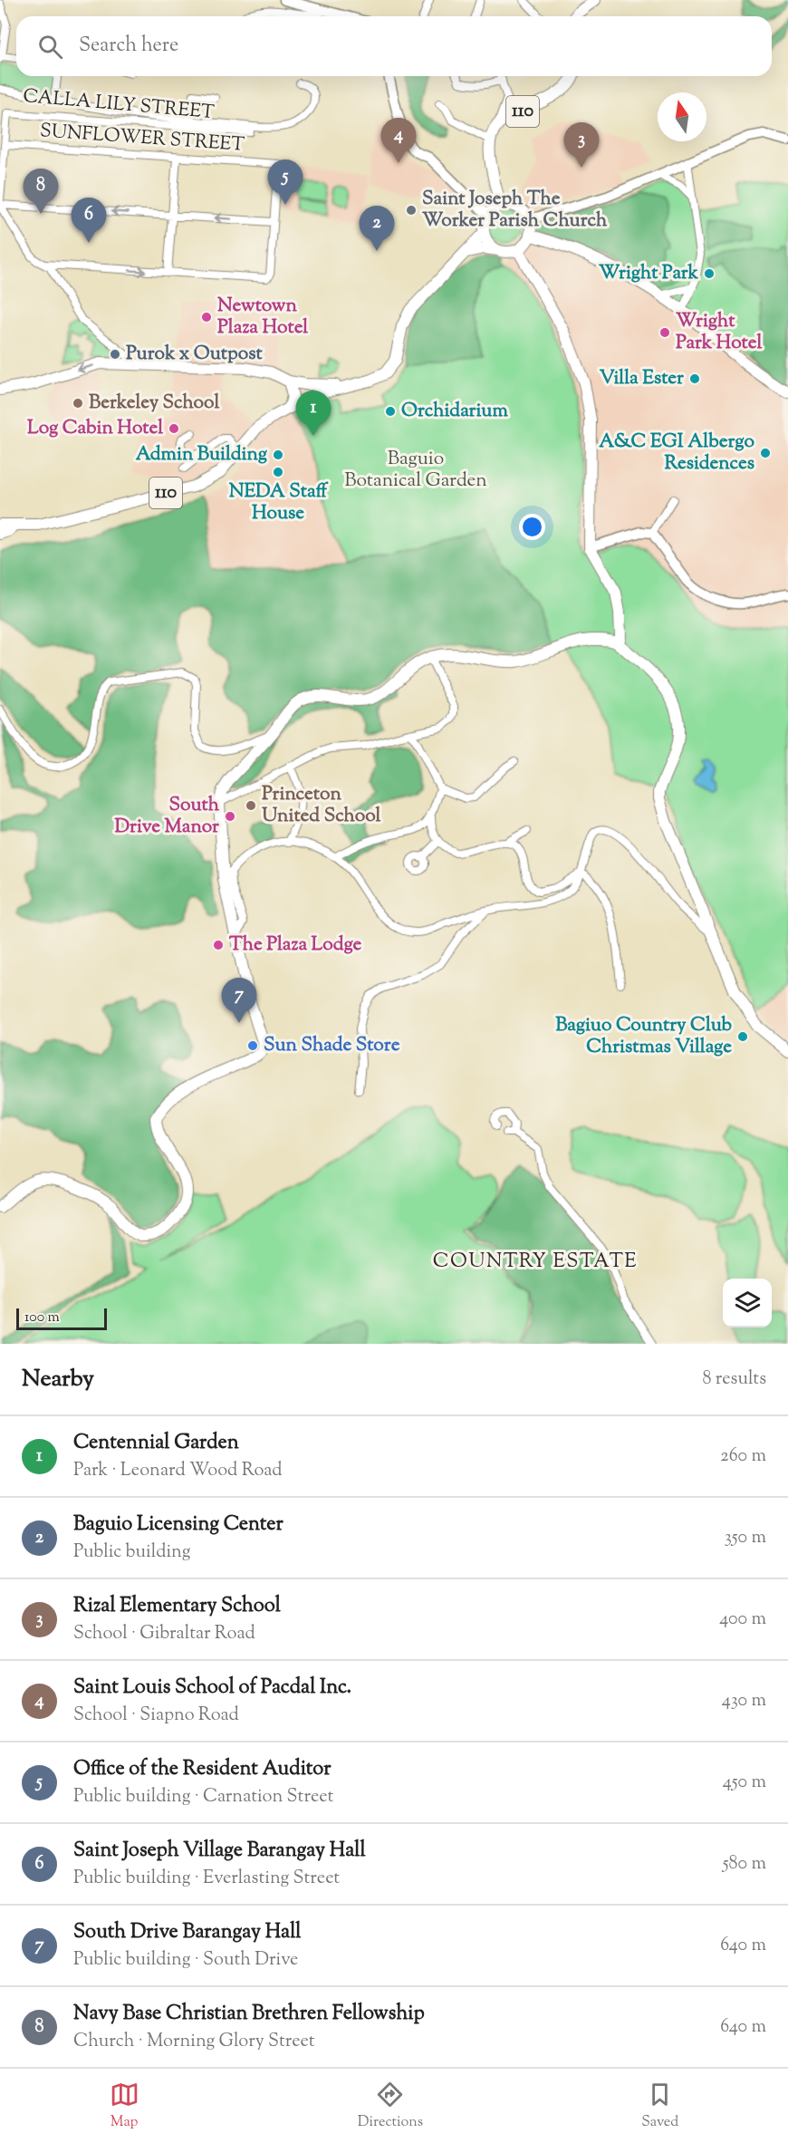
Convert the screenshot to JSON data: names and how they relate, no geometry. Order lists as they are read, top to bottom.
{
  "streets": {
    "main road": ["110"],
    "street": ["CALLA LILY STREET", "SUNFLOWER STREET"]
  },
  "crossings": [
    ["CALLA LILY STREET", "SUNFLOWER STREET"]
  ],
  "districts": ["COUNTRY ESTATE"],
  "parks": ["Baguio Botanical Garden"],
  "places": [
    "Saint Joseph The Worker Parish Church",
    "Wright Park",
    "Newtown Plaza Hotel",
    "Wright Park Hotel",
    "Purok x Outpost",
    "Villa Ester",
    "Berkeley School",
    "Orchidarium",
    "Log Cabin Hotel",
    "A&C EGI Albergo Residences",
    "Admin Building",
    "NEDA Staff House",
    "Princeton United School",
    "South Drive Manor",
    "The Plaza Lodge",
    "Bagiuo Country Club Christmas Village",
    "Sun Shade Store"
  ],
  "scale_bar": "100 m",
  "north": "top",
  "page": {
    "search": "Search here",
    "pins": [
      "4",
      "3",
      "5",
      "8",
      "6",
      "2",
      "1",
      "7"
    ],
    "scale": "100 m",
    "heading": ["Nearby", "8 results"],
    "list": [
      {
        "mark": "1",
        "name": "Centennial Garden",
        "note": "Park · Leonard Wood Road",
        "value": "260 m"
      },
      {
        "mark": "2",
        "name": "Baguio Licensing Center",
        "note": "Public building",
        "value": "350 m"
      },
      {
        "mark": "3",
        "name": "Rizal Elementary School",
        "note": "School · Gibraltar Road",
        "value": "400 m"
      },
      {
        "mark": "4",
        "name": "Saint Louis School of Pacdal Inc.",
        "note": "School · Siapno Road",
        "value": "430 m"
      },
      {
        "mark": "5",
        "name": "Office of the Resident Auditor",
        "note": "Public building · Carnation Street",
        "value": "450 m"
      },
      {
        "mark": "6",
        "name": "Saint Joseph Village Barangay Hall",
        "note": "Public building · Everlasting Street",
        "value": "580 m"
      },
      {
        "mark": "7",
        "name": "South Drive Barangay Hall",
        "note": "Public building · South Drive",
        "value": "640 m"
      },
      {
        "mark": "8",
        "name": "Navy Base Christian Brethren Fellowship",
        "note": "Church · Morning Glory Street",
        "value": "640 m"
      }
    ],
    "nav": ["Map", "Directions", "Saved"]
  }
}
